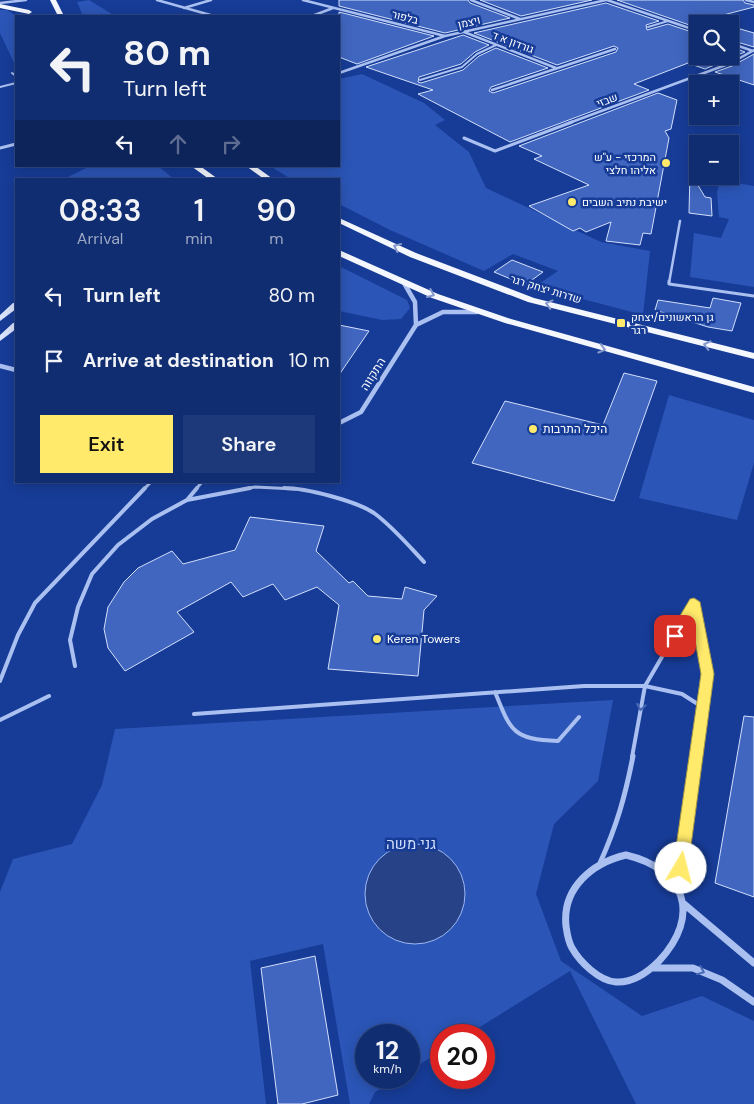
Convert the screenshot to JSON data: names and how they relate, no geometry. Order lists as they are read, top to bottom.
{
  "streets": {
    "main road": ["שדרות יצחק רגר"],
    "street": [
      "בלפור",
      "ויצמן",
      "גורדון א ד",
      "שבזי",
      "התקווה"
    ]
  },
  "crossings": [
    ["בלפור", "ויצמן"],
    ["ויצמן", "גורדון א ד"]
  ],
  "parks": ["גני משה"],
  "places": {
    "other": [
      "המרכזי - ע\"ש אליהו חלצי",
      "ישיבת נתיב השבים",
      "היכל התרבות",
      "Keren Towers"
    ],
    "transit": ["גן הראשונים/יצחק רגר"]
  },
  "page": {
    "map_buttons": ["+", "−"],
    "turn": ["80 m", "Turn left"],
    "eta": [
      "08:33",
      "Arrival",
      "1",
      "min",
      "90",
      "m"
    ],
    "list": [
      {
        "name": "Turn left",
        "value": "80 m"
      },
      {
        "name": "Arrive at destination",
        "value": "10 m"
      }
    ],
    "buttons": ["Exit", "Share"],
    "speed": "12 km/h",
    "limit": "20"
  }
}
